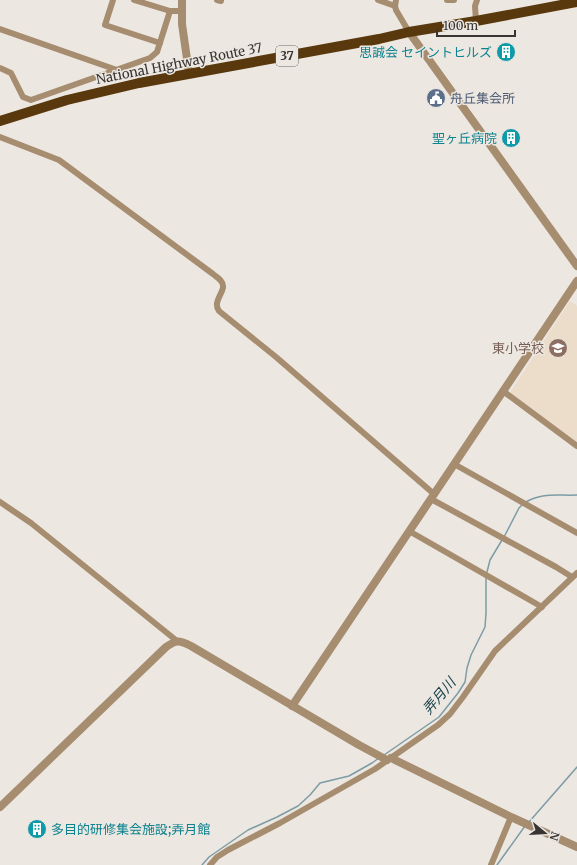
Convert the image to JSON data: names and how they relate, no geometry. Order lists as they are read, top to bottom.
{
  "streets": {
    "highway": ["37", "National Highway Route 37"]
  },
  "water": ["弄月川"],
  "places": {
    "building": ["思誠会 セイントヒルズ", "聖ヶ丘病院", "多目的研修集会施設;弄月館"],
    "public building": ["舟丘集会所"],
    "school or university": ["東小学校"]
  },
  "scale_bar": "100 m",
  "north": "right"
}
